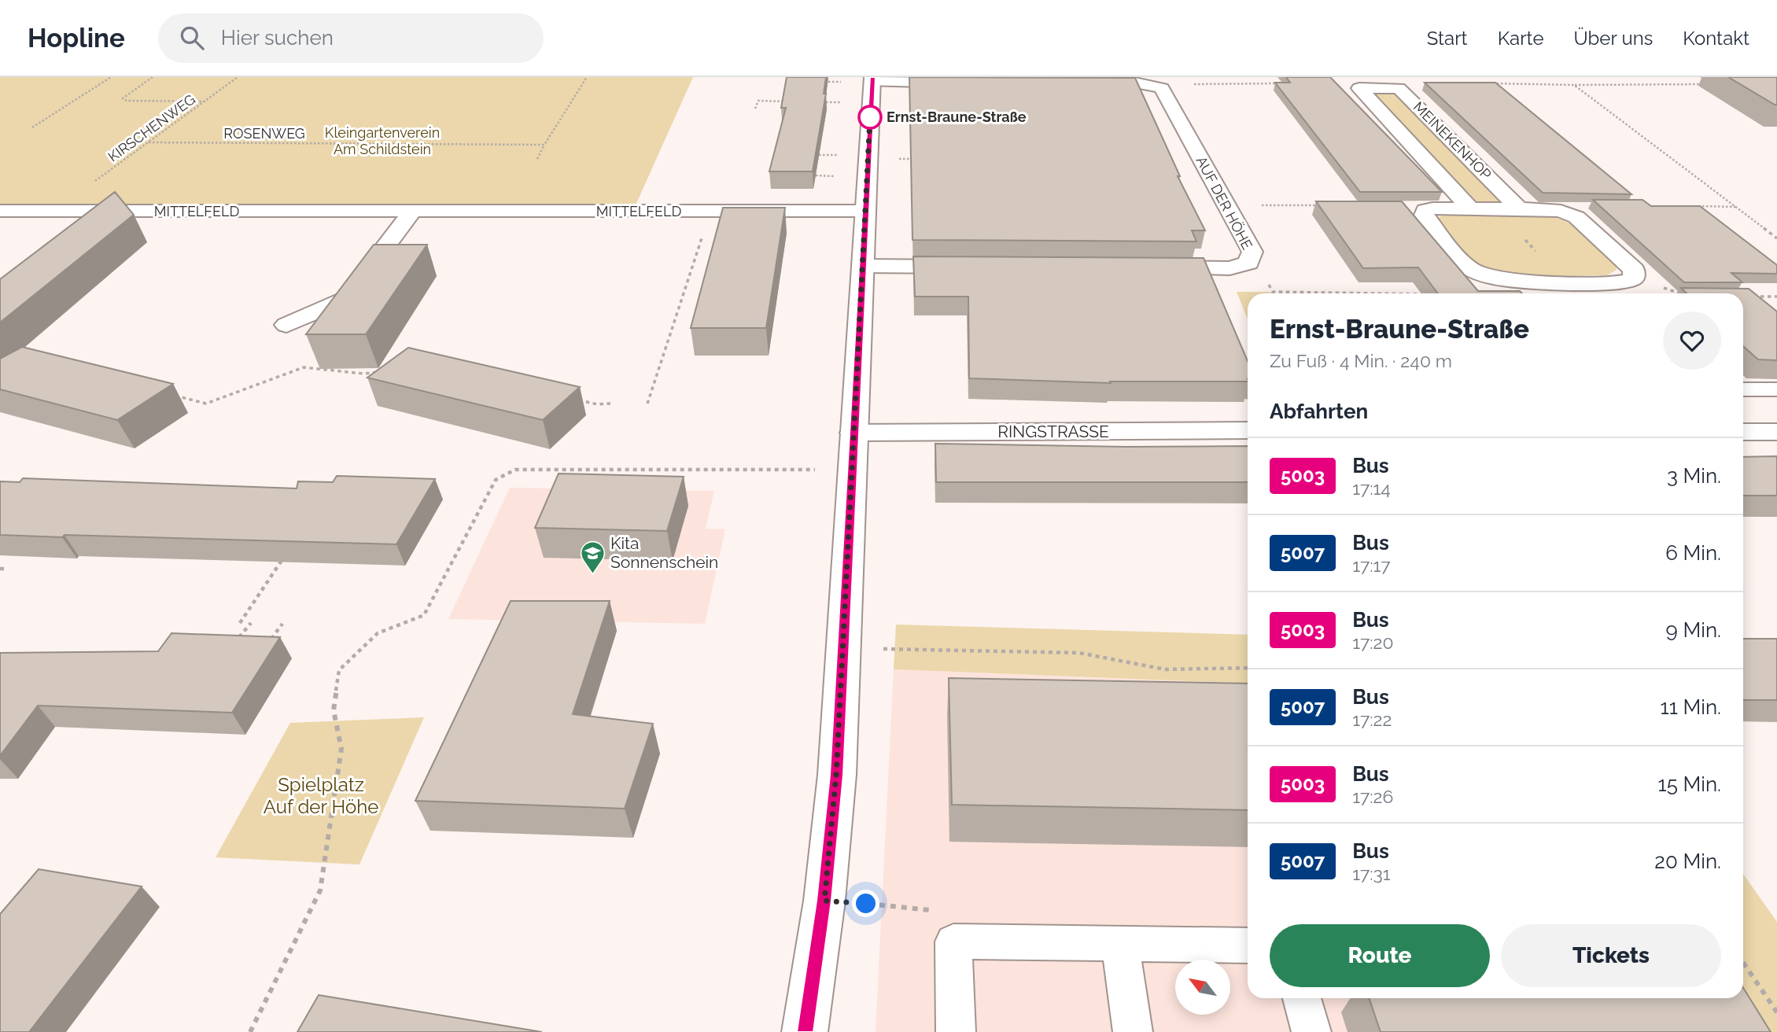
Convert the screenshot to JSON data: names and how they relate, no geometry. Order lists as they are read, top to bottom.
{
  "streets": {
    "street": [
      "MEINEKENHOP",
      "AUF DER HÖHE",
      "MITTELFELD",
      "RINGSTRASSE"
    ],
    "path": ["KIRSCHENWEG", "ROSENWEG"]
  },
  "crossings": [
    ["KIRSCHENWEG", "ROSENWEG"]
  ],
  "parks": ["Kleingartenverein Am Schildstein", "Spielplatz Auf der Höhe"],
  "places": {
    "other": ["Ernst-Braune-Straße"],
    "school or university": ["Kita Sonnenschein"]
  },
  "lines": ["bus line 5003"],
  "north": "top left",
  "page": {
    "header": "Hopline",
    "search": "Hier suchen",
    "nav": [
      "Start",
      "Karte",
      "Über uns",
      "Kontakt"
    ],
    "heading": [
      ["Ernst-Braune-Straße", "Zu Fuß · 4 Min. · 240 m"],
      "Abfahrten"
    ],
    "list": [
      {
        "mark": "5003",
        "name": "Bus",
        "note": "17:14",
        "value": "3 Min."
      },
      {
        "mark": "5007",
        "name": "Bus",
        "note": "17:17",
        "value": "6 Min."
      },
      {
        "mark": "5003",
        "name": "Bus",
        "note": "17:20",
        "value": "9 Min."
      },
      {
        "mark": "5007",
        "name": "Bus",
        "note": "17:22",
        "value": "11 Min."
      },
      {
        "mark": "5003",
        "name": "Bus",
        "note": "17:26",
        "value": "15 Min."
      },
      {
        "mark": "5007",
        "name": "Bus",
        "note": "17:31",
        "value": "20 Min."
      }
    ],
    "buttons": ["Route", "Tickets"]
  }
}
